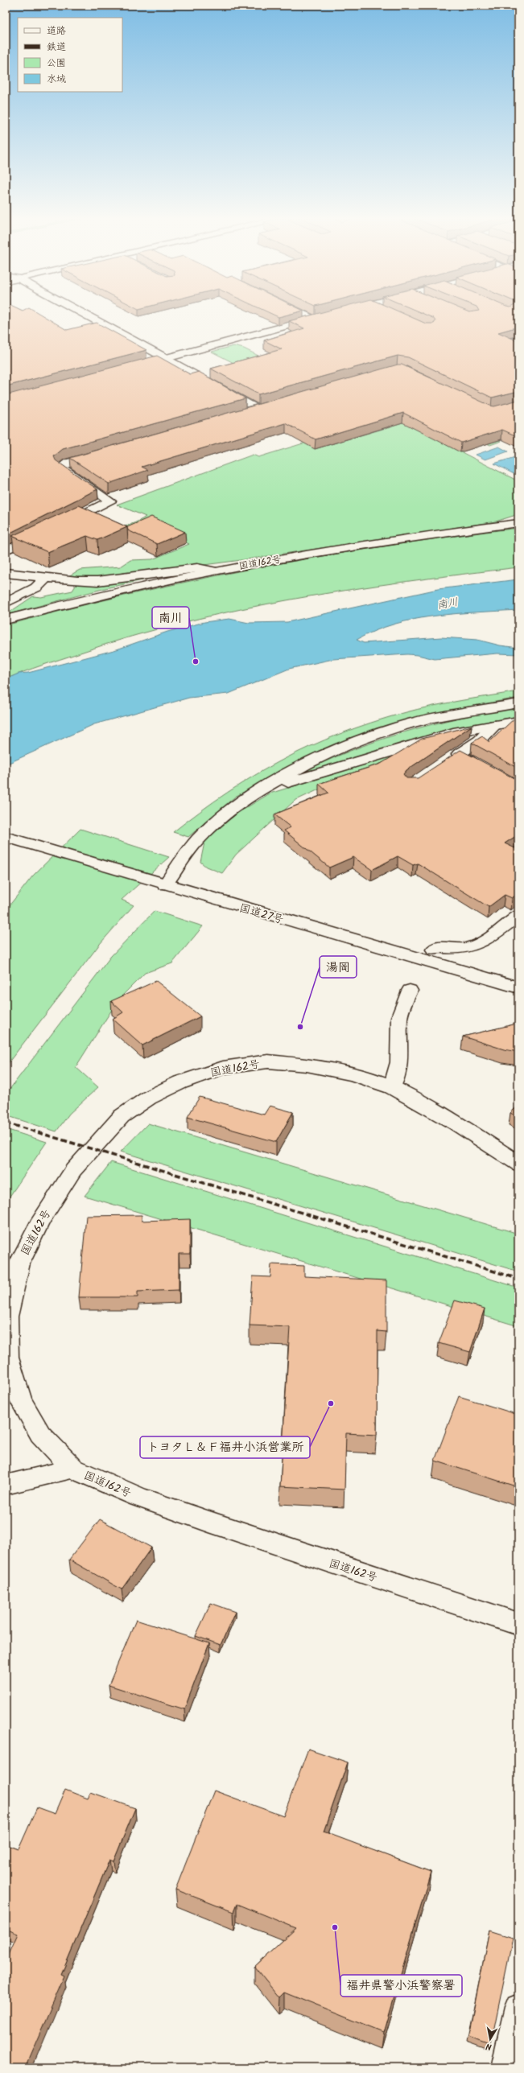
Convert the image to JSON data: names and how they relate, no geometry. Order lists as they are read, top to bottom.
{
  "streets": {
    "main road": ["国道162号", "国道27号"]
  },
  "water": ["南川"],
  "places": [
    "南川",
    "湯岡",
    "トヨタＬ＆Ｆ福井小浜営業所",
    "福井県警小浜警察署"
  ],
  "legend": [
    "道路",
    "鉄道",
    "公園",
    "水域"
  ],
  "north": "bottom"
}
